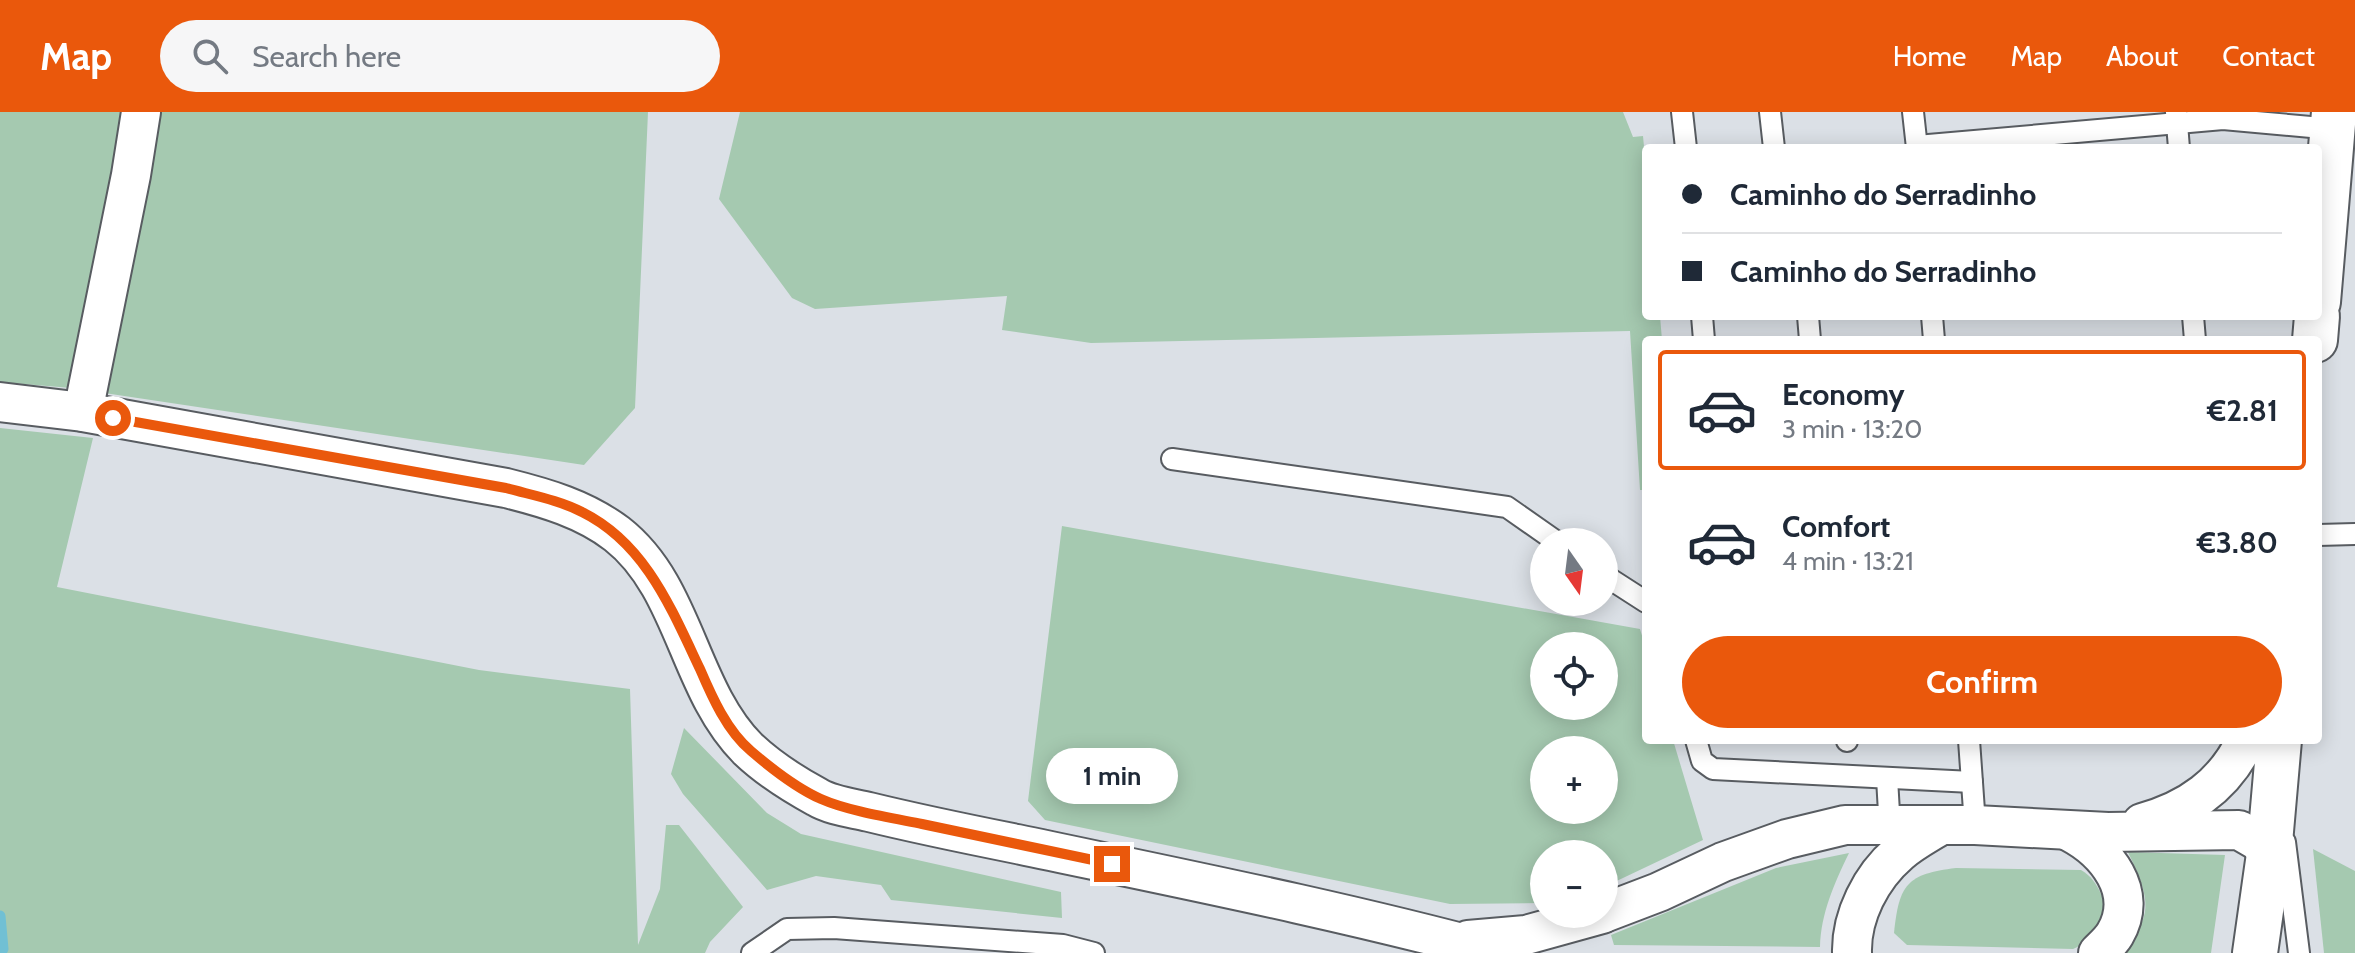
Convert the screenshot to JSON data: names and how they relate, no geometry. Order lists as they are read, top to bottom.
{
  "north": "bottom",
  "page": {
    "header": "Map",
    "search": "Search here",
    "nav": [
      "Home",
      "Map",
      "About",
      "Contact"
    ],
    "banner": ["Caminho do Serradinho", "Caminho do Serradinho"],
    "list": [
      {
        "name": "Economy",
        "note": "3 min · 13:20",
        "value": "€2.81"
      },
      {
        "name": "Comfort",
        "note": "4 min · 13:21",
        "value": "€3.80"
      }
    ],
    "map_buttons": ["+", "−"],
    "buttons": "Confirm",
    "bubble": "1 min"
  }
}
